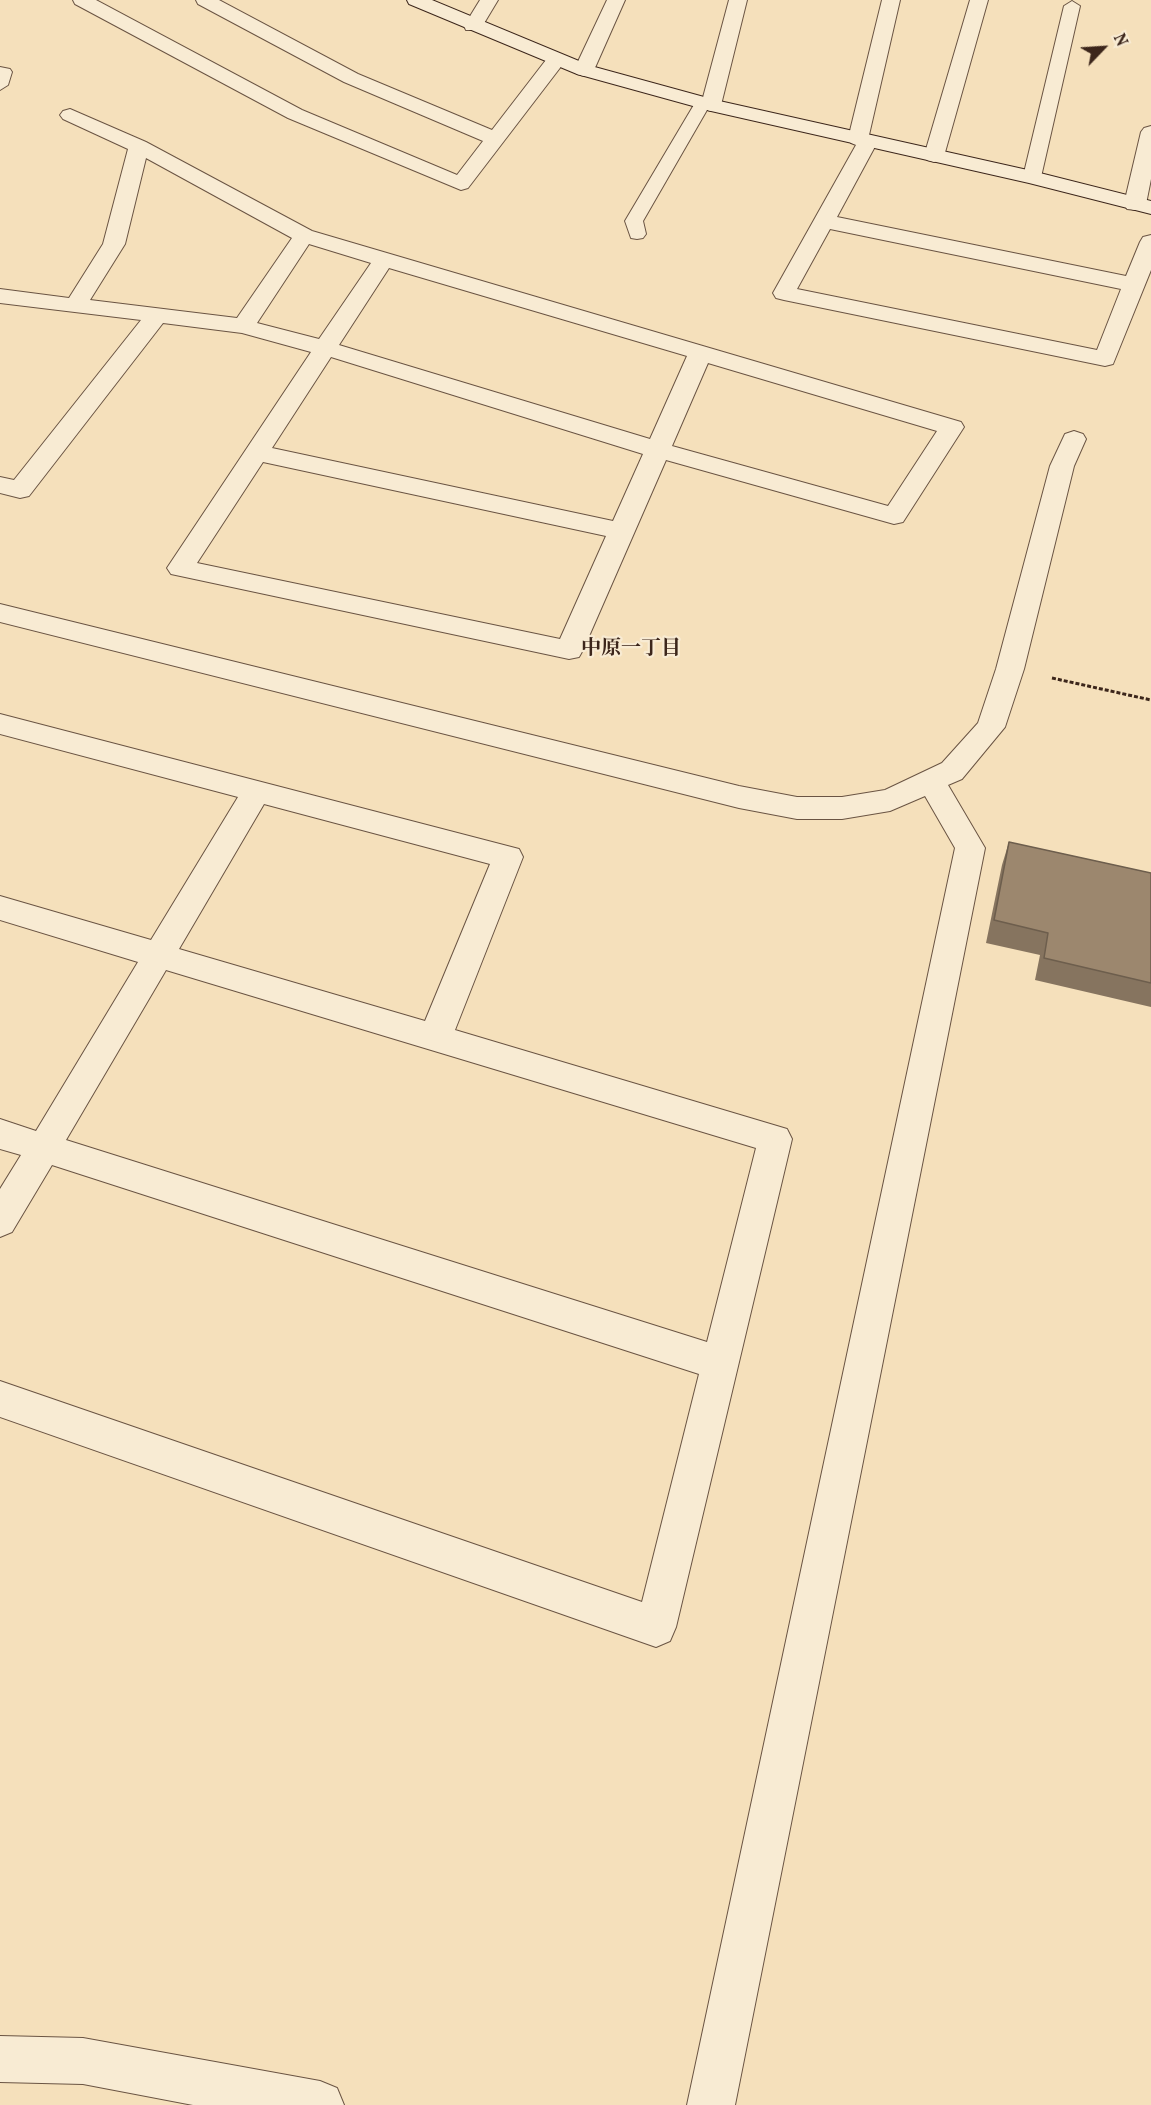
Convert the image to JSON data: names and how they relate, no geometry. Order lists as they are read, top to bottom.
{
  "districts": ["中原一丁目"],
  "north": "top right"
}
